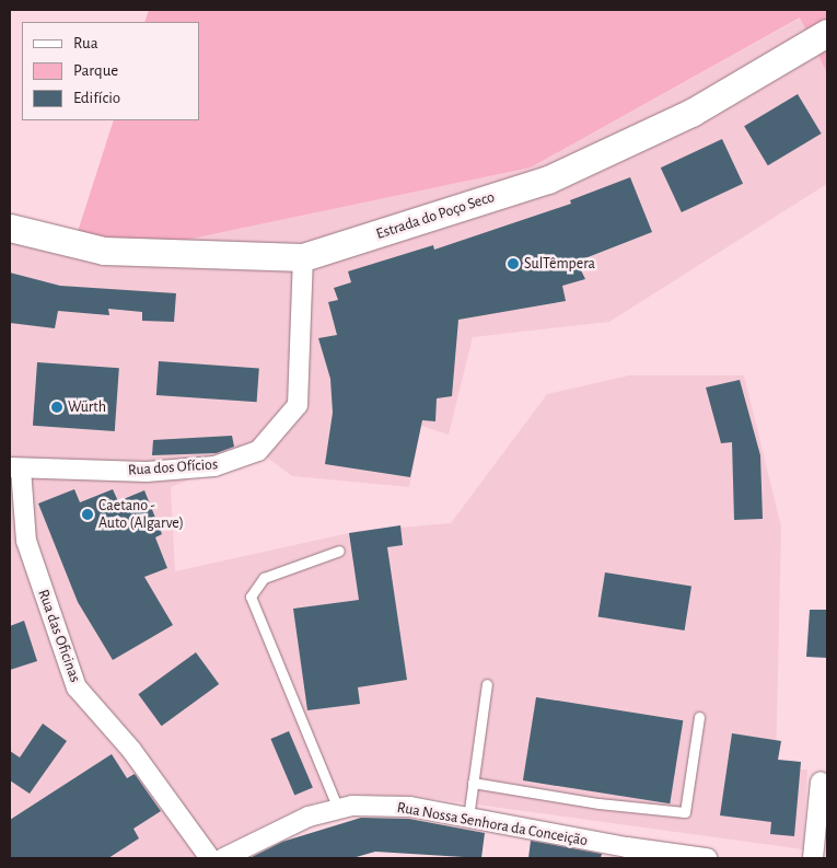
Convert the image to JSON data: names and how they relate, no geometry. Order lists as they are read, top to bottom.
{
  "streets": {
    "street": [
      "Estrada do Poço Seco",
      "Rua dos Ofícios",
      "Rua das Oficinas",
      "Rua Nossa Senhora da Conceição"
    ]
  },
  "crossings": [
    ["Estrada do Poço Seco", "Rua dos Ofícios"],
    ["Rua dos Ofícios", "Rua das Oficinas"]
  ],
  "places": ["SulTêmpera", "Würth", "Caetano - Auto (Algarve)"],
  "legend": ["Rua", "Parque", "Edifício"]
}
